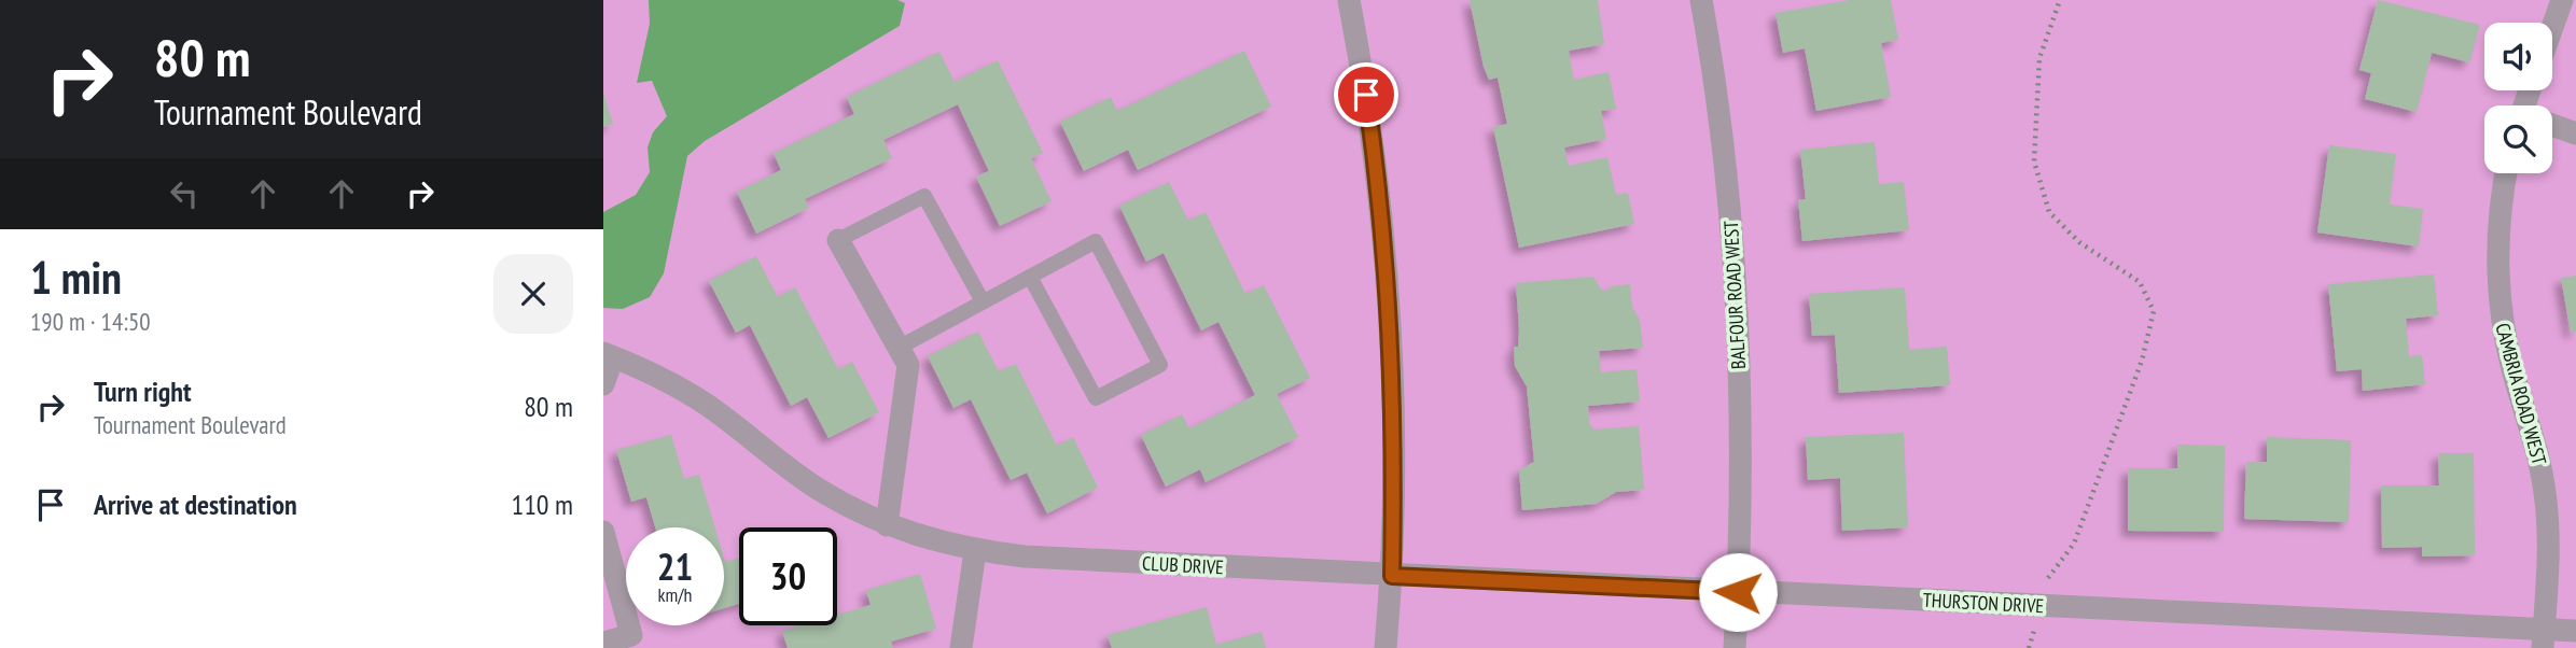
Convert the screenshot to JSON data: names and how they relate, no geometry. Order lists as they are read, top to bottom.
{
  "streets": {
    "street": [
      "BALFOUR ROAD WEST",
      "CAMBRIA ROAD WEST",
      "CLUB DRIVE",
      "THURSTON DRIVE"
    ]
  },
  "crossings": [
    ["BALFOUR ROAD WEST", "THURSTON DRIVE"],
    ["CAMBRIA ROAD WEST", "THURSTON DRIVE"],
    ["CLUB DRIVE", "THURSTON DRIVE"]
  ],
  "page": {
    "turn": ["80 m", "Tournament Boulevard"],
    "heading": ["1 min", "190 m · 14:50"],
    "list": [
      {
        "name": "Turn right",
        "note": "Tournament Boulevard",
        "value": "80 m"
      },
      {
        "name": "Arrive at destination",
        "value": "110 m"
      }
    ],
    "speed": "21 km/h",
    "limit": "30"
  }
}
